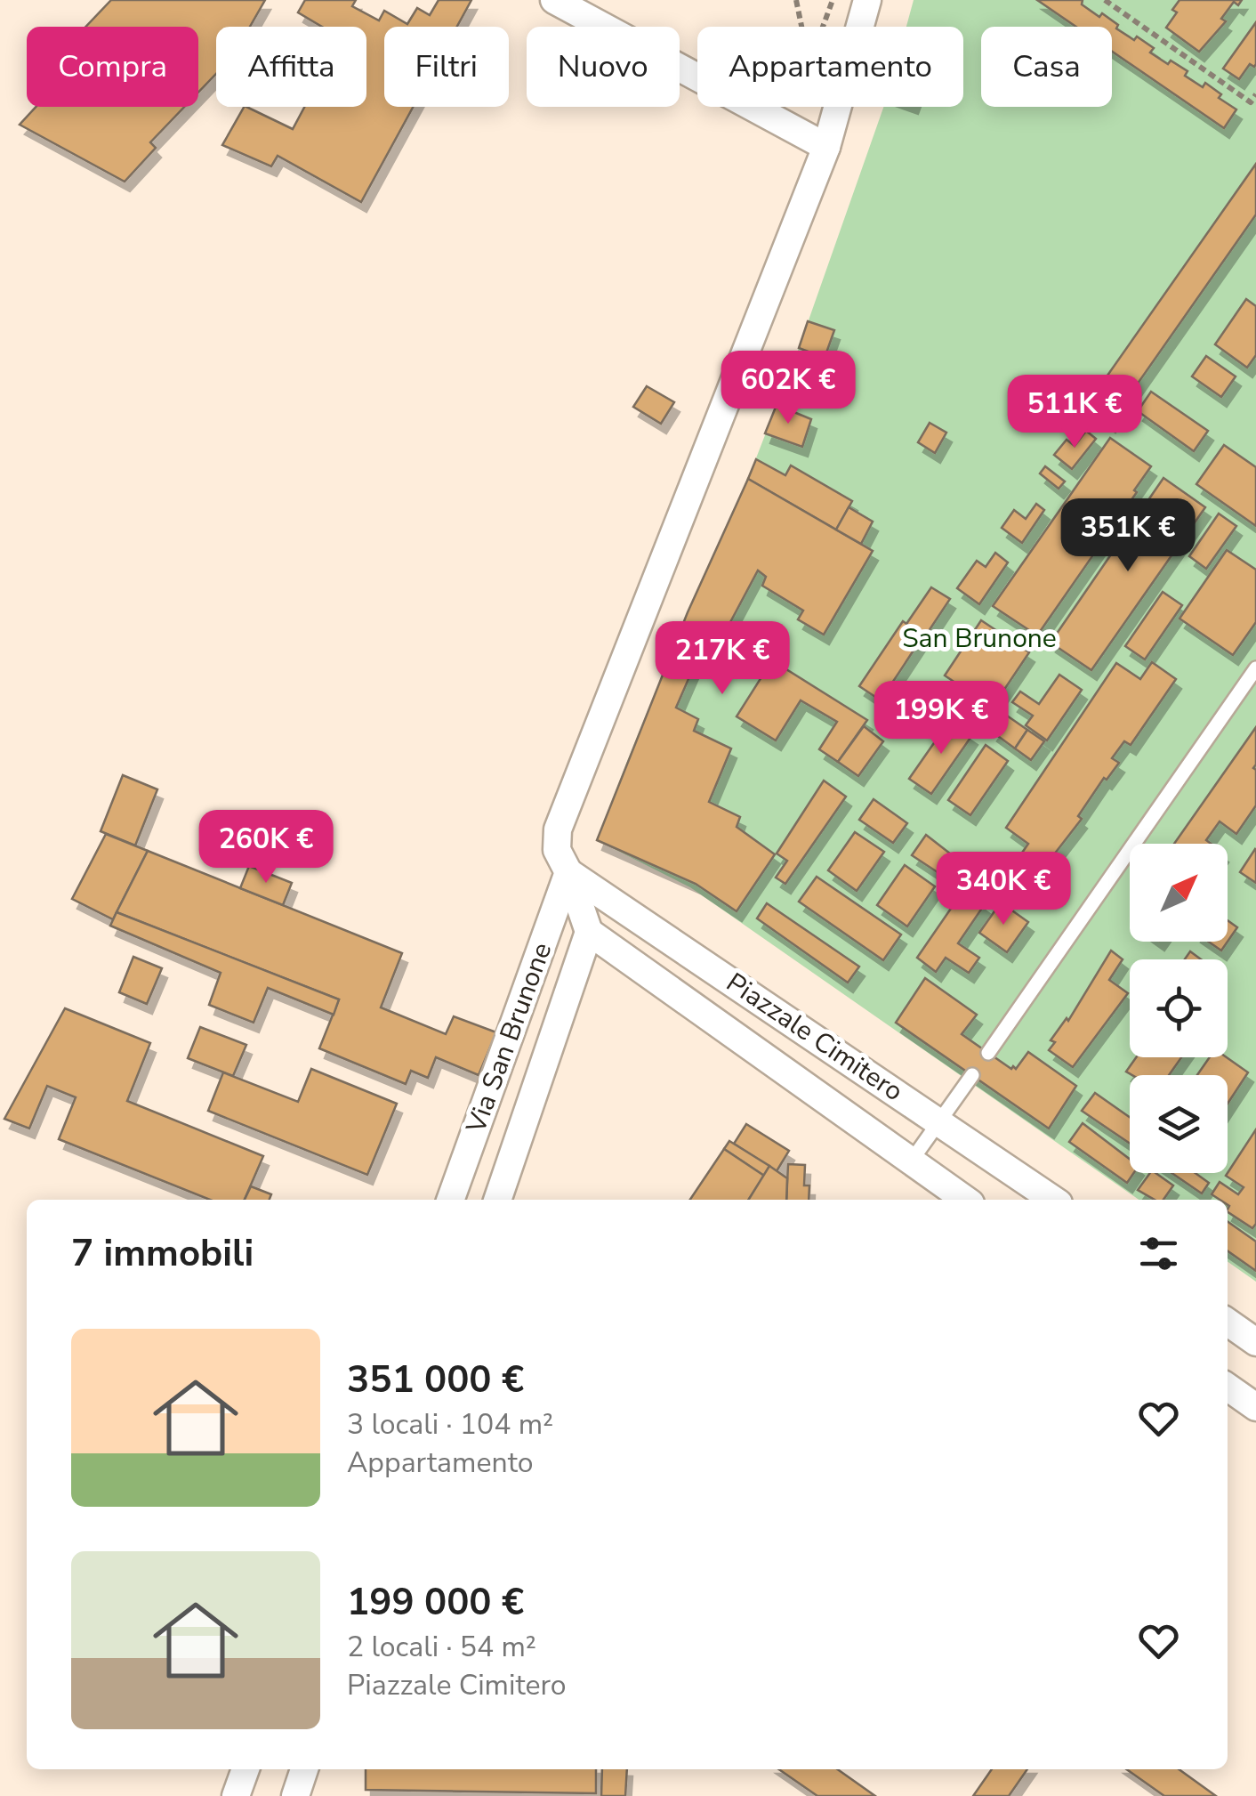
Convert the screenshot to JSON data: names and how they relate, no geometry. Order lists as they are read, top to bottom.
{
  "streets": {
    "street": ["Piazzale Cimitero", "Via San Brunone"]
  },
  "crossings": [
    ["Piazzale Cimitero", "Via San Brunone"]
  ],
  "parks": ["San Brunone"],
  "north": "top right",
  "page": {
    "chip": [
      "Compra",
      "Affitta",
      "Filtri",
      "Nuovo",
      "Appartamento",
      "Casa"
    ],
    "price": [
      "602K €",
      "511K €",
      "351K €",
      "217K €",
      "199K €",
      "260K €",
      "340K €"
    ],
    "heading": "7 immobili",
    "list": [
      {
        "name": "351 000 €",
        "note": "3 locali · 104 m² · Appartamento"
      },
      {
        "name": "199 000 €",
        "note": "2 locali · 54 m² · Piazzale Cimitero"
      }
    ]
  }
}
